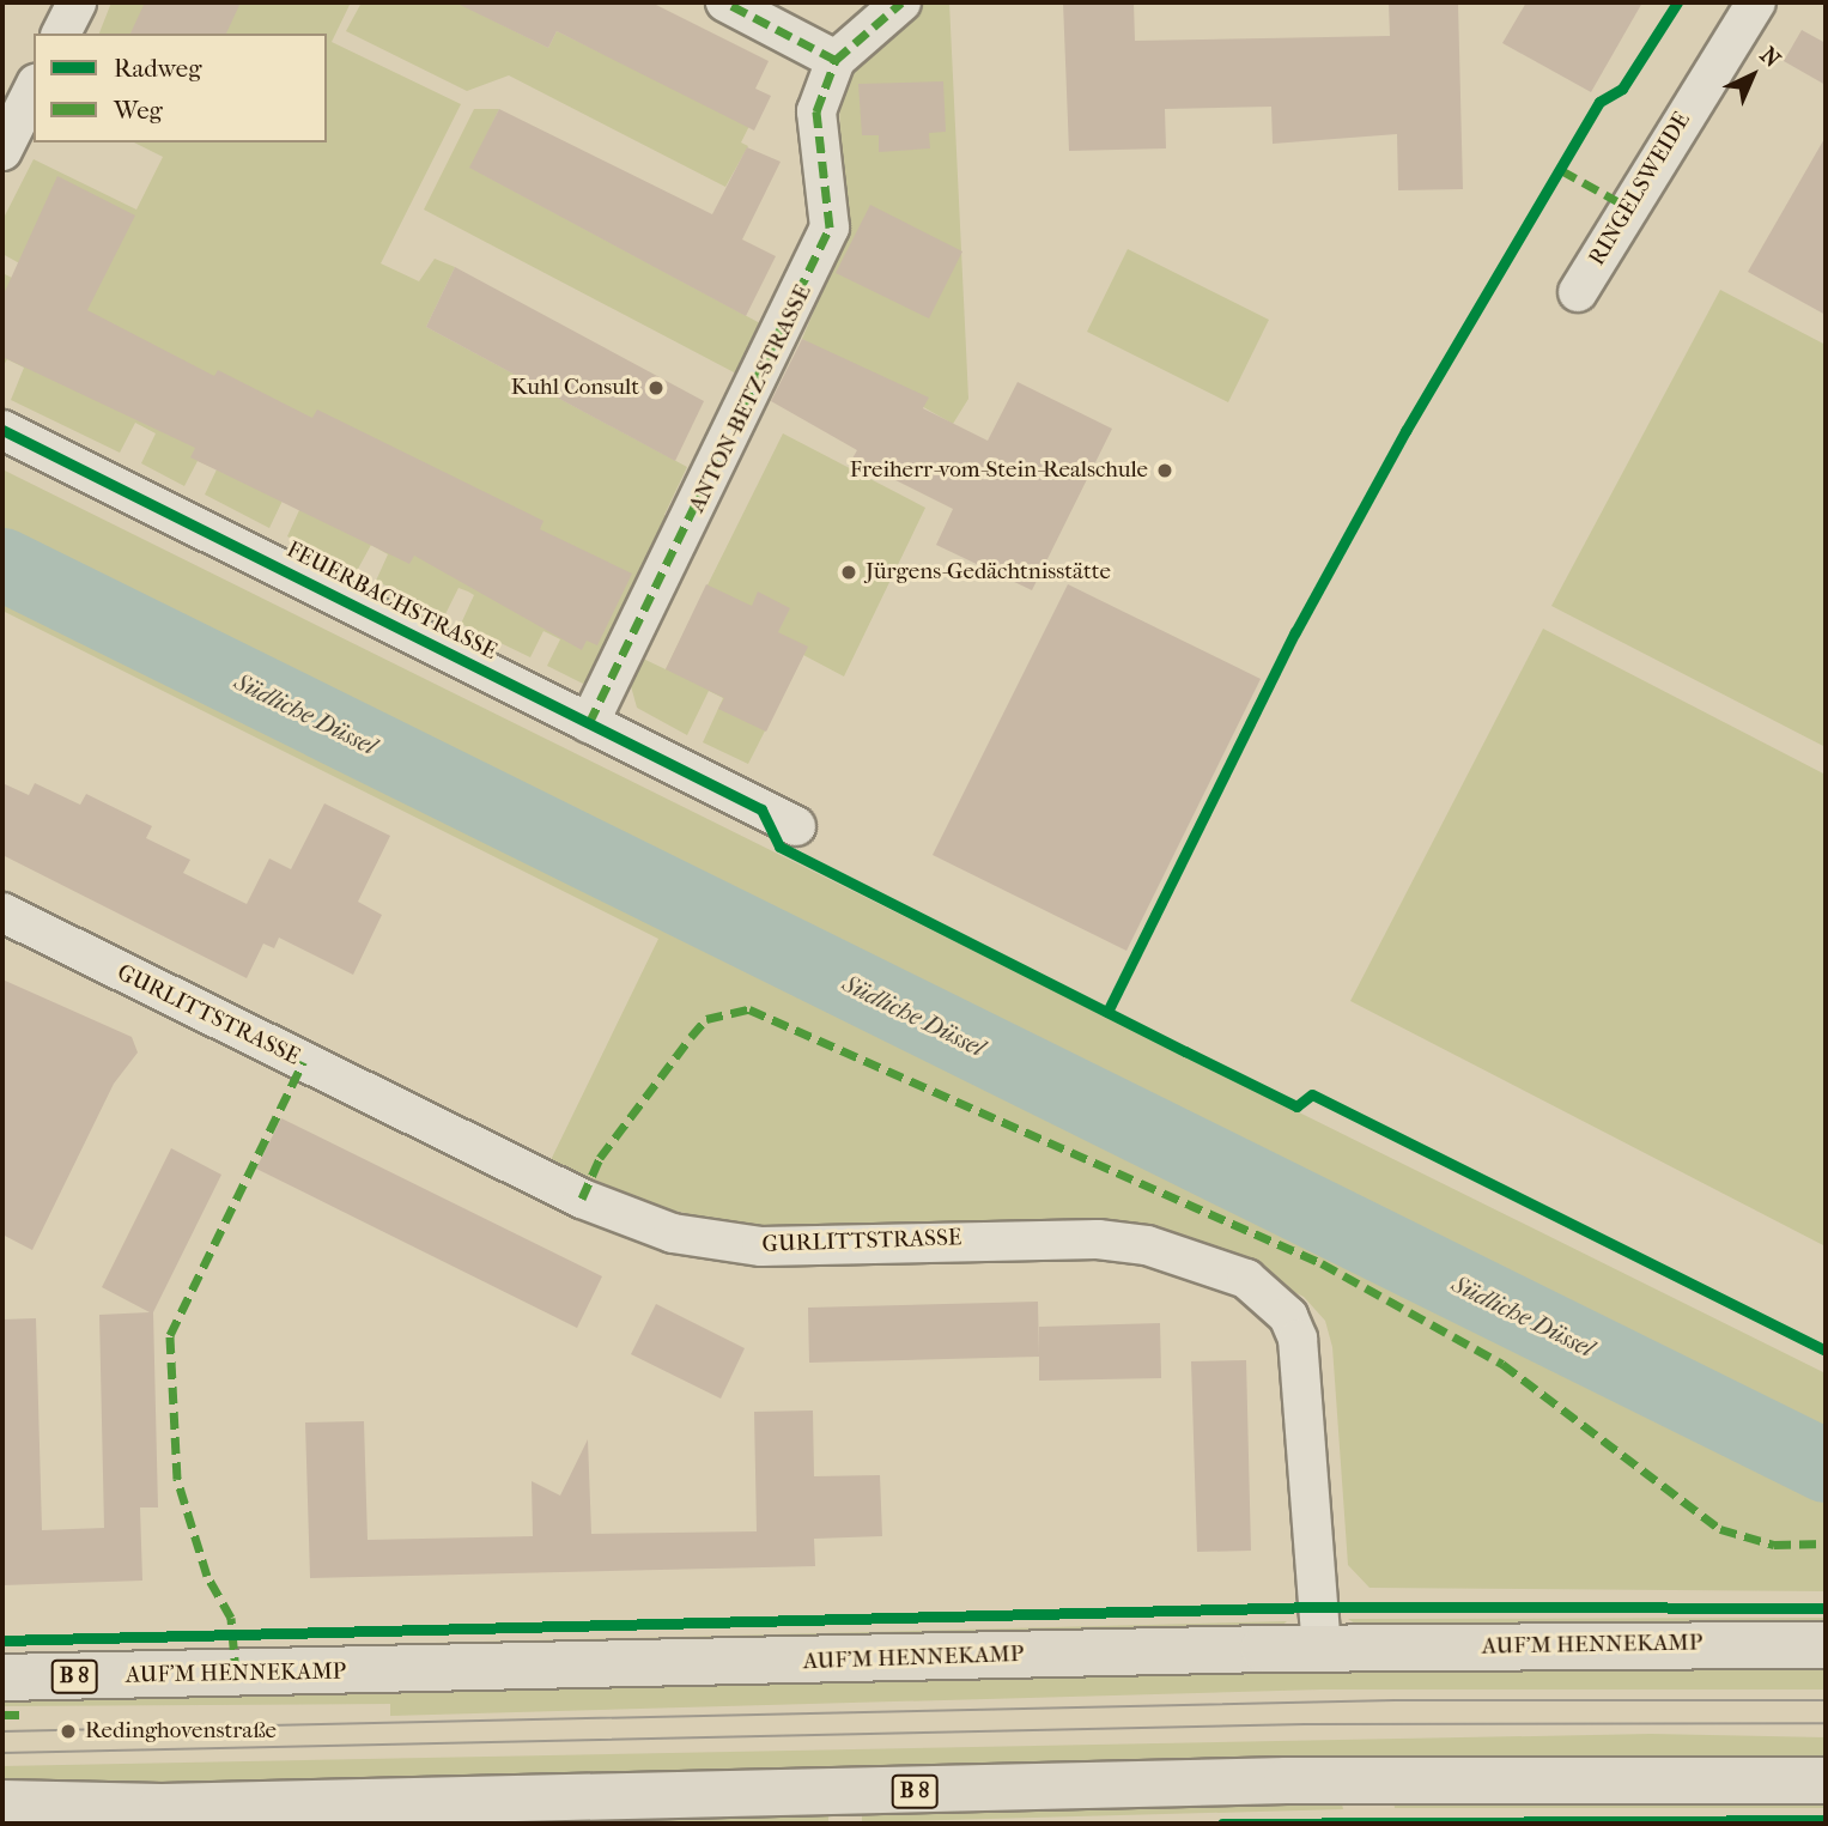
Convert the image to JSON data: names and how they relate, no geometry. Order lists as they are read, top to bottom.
{
  "streets": {
    "main road": ["AUF'M HENNEKAMP", "B 8"],
    "street": [
      "RINGELSWEIDE",
      "ANTON-BETZ-STRASSE",
      "FEUERBACHSTRASSE",
      "GURLITTSTRASSE"
    ]
  },
  "crossings": [
    ["ANTON-BETZ-STRASSE", "FEUERBACHSTRASSE"],
    ["GURLITTSTRASSE", "AUF'M HENNEKAMP"]
  ],
  "water": ["Südliche Düssel"],
  "places": [
    "Kuhl Consult",
    "Freiherr-vom-Stein-Realschule",
    "Jürgens-Gedächtnisstätte",
    "Redinghovenstraße"
  ],
  "legend": ["Radweg", "Weg"],
  "north": "top right"
}
